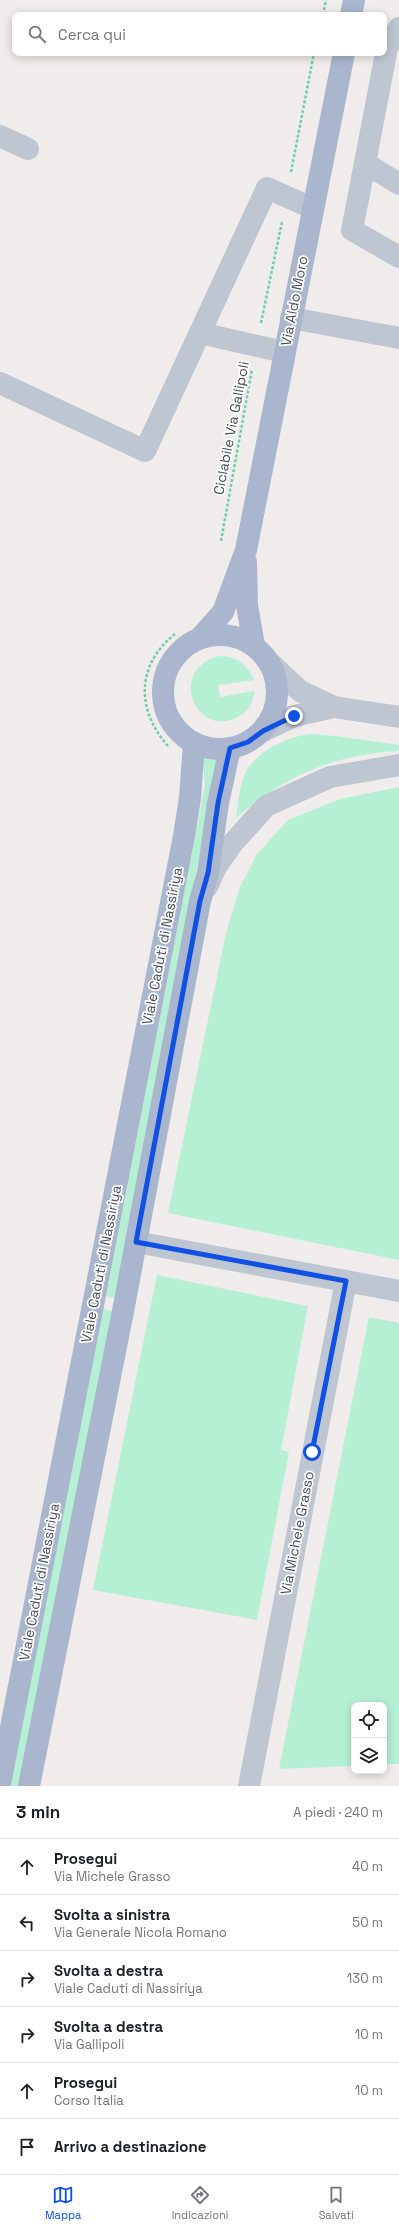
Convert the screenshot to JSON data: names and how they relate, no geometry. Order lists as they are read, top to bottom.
{
  "streets": {
    "main road": ["Via Aldo Moro", "Viale Caduti di Nassiriya"],
    "street": ["Via Michele Grasso"],
    "path": ["Ciclabile Via Gallipoli"]
  },
  "crossings": [
    ["Via Aldo Moro", "Viale Caduti di Nassiriya"]
  ],
  "page": {
    "search": "Cerca qui",
    "heading": ["3 min", "A piedi · 240 m"],
    "list": [
      ["Prosegui", "Via Michele Grasso", "40 m"],
      ["Svolta a sinistra", "Via Generale Nicola Romano", "50 m"],
      ["Svolta a destra", "Viale Caduti di Nassiriya", "130 m"],
      ["Svolta a destra", "Via Gallipoli", "10 m"],
      ["Prosegui", "Corso Italia", "10 m"],
      "Arrivo a destinazione"
    ],
    "nav": ["Mappa", "Indicazioni", "Salvati"]
  }
}
